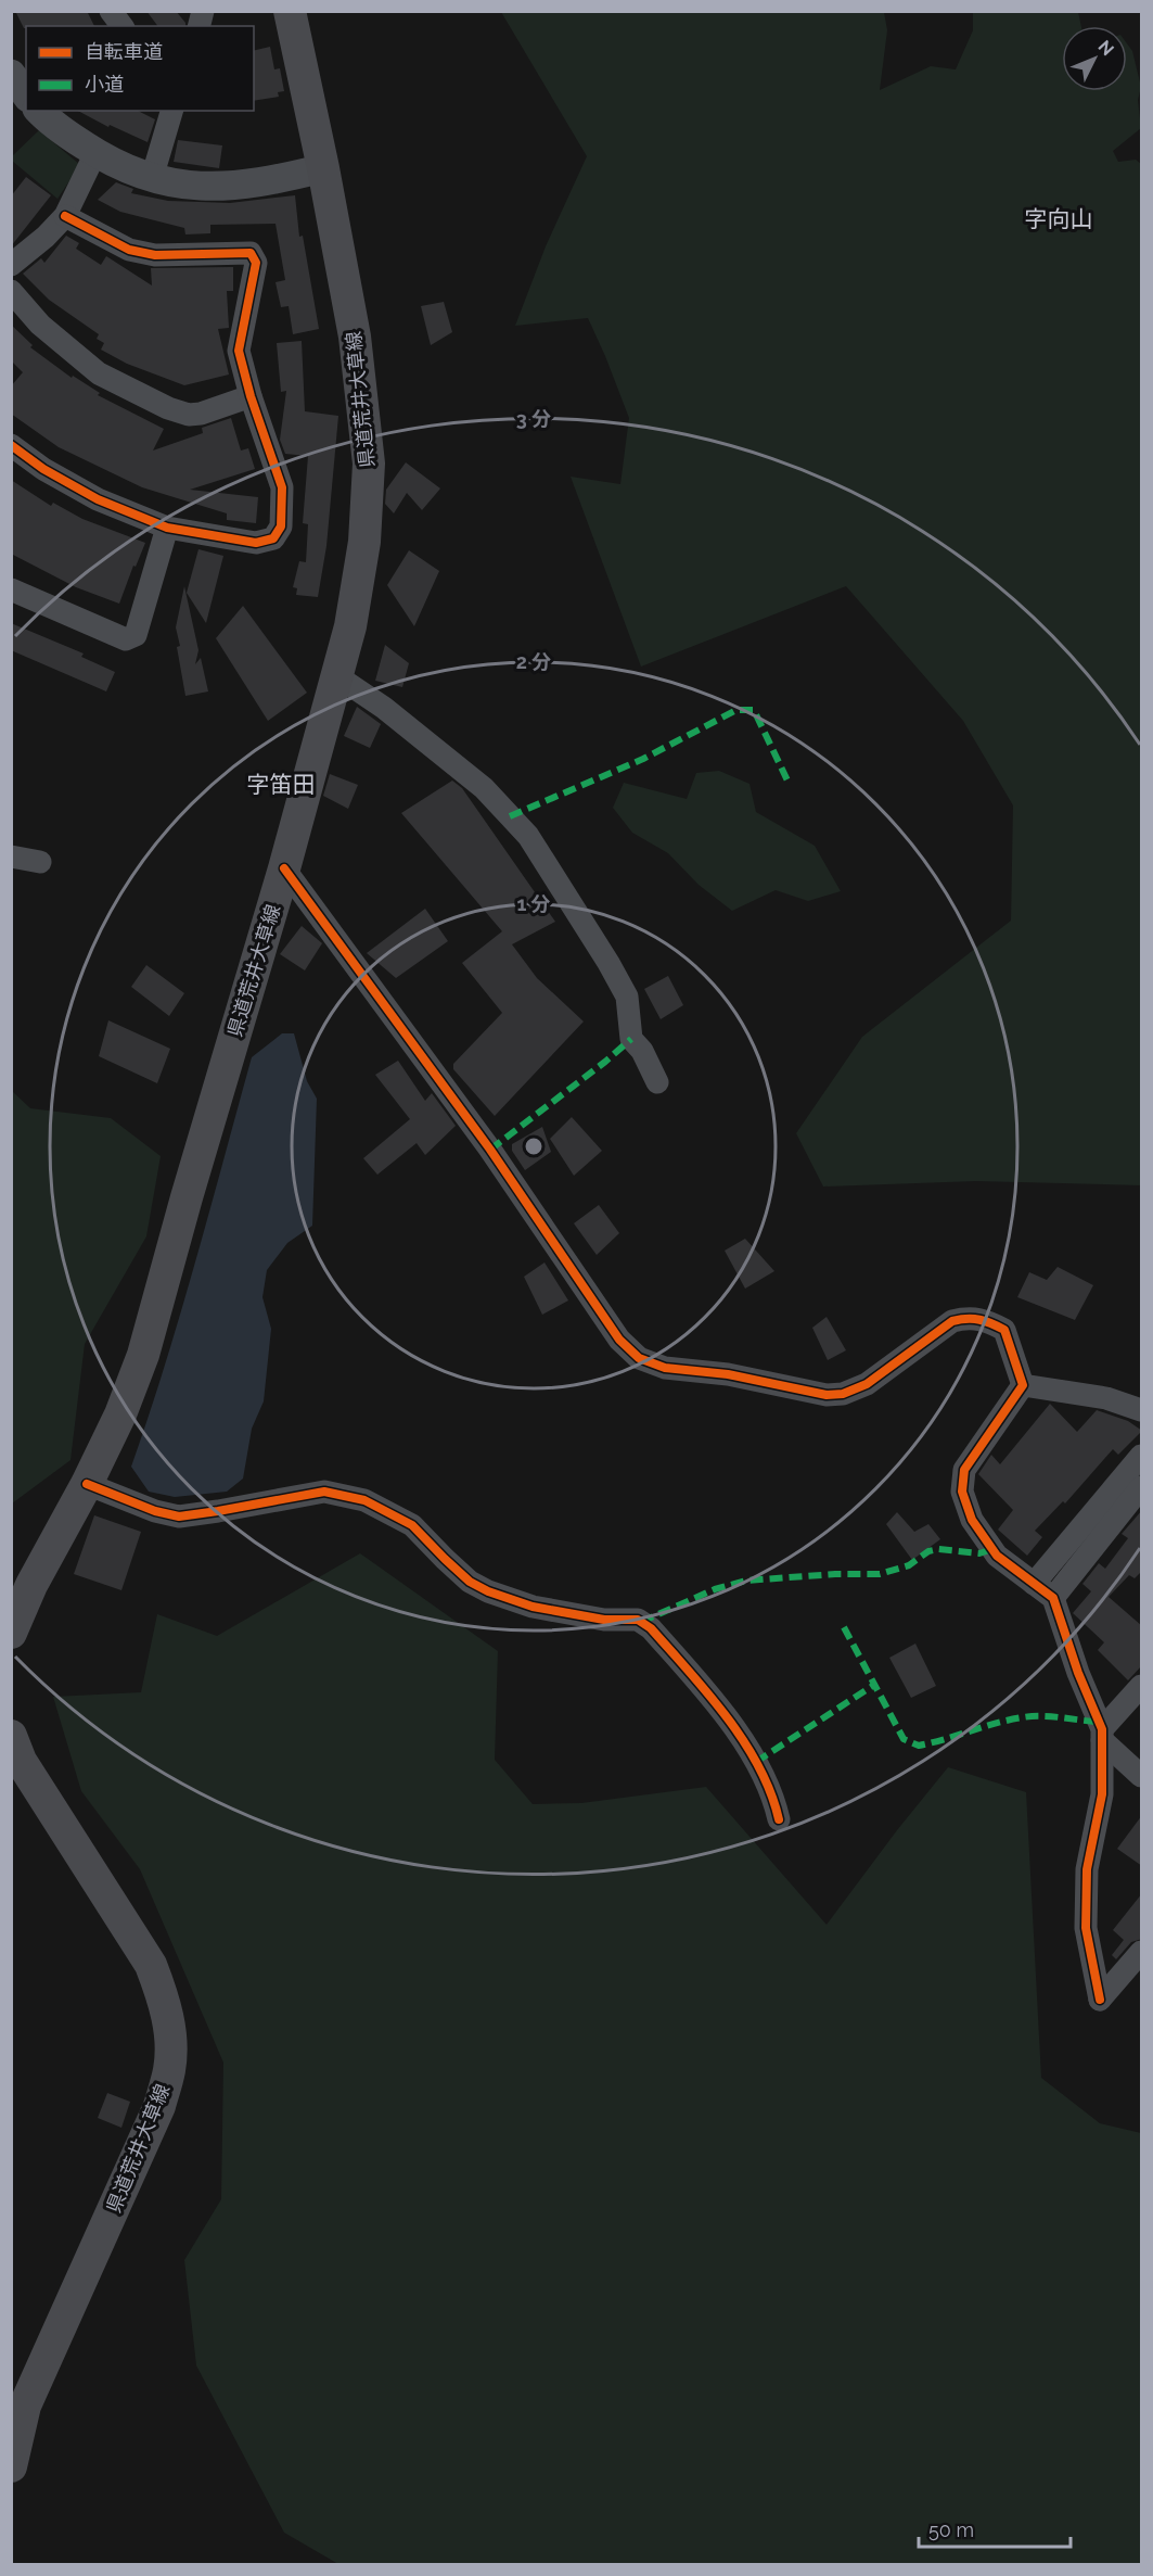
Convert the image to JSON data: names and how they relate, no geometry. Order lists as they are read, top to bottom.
{
  "streets": {
    "main road": ["県道荒井大草線"]
  },
  "districts": ["字向山", "字笛田"],
  "legend": ["自転車道", "小道"],
  "scale_bar": "50 m",
  "north": "top right",
  "rings": ["3 分", "2 分", "1 分"]
}
